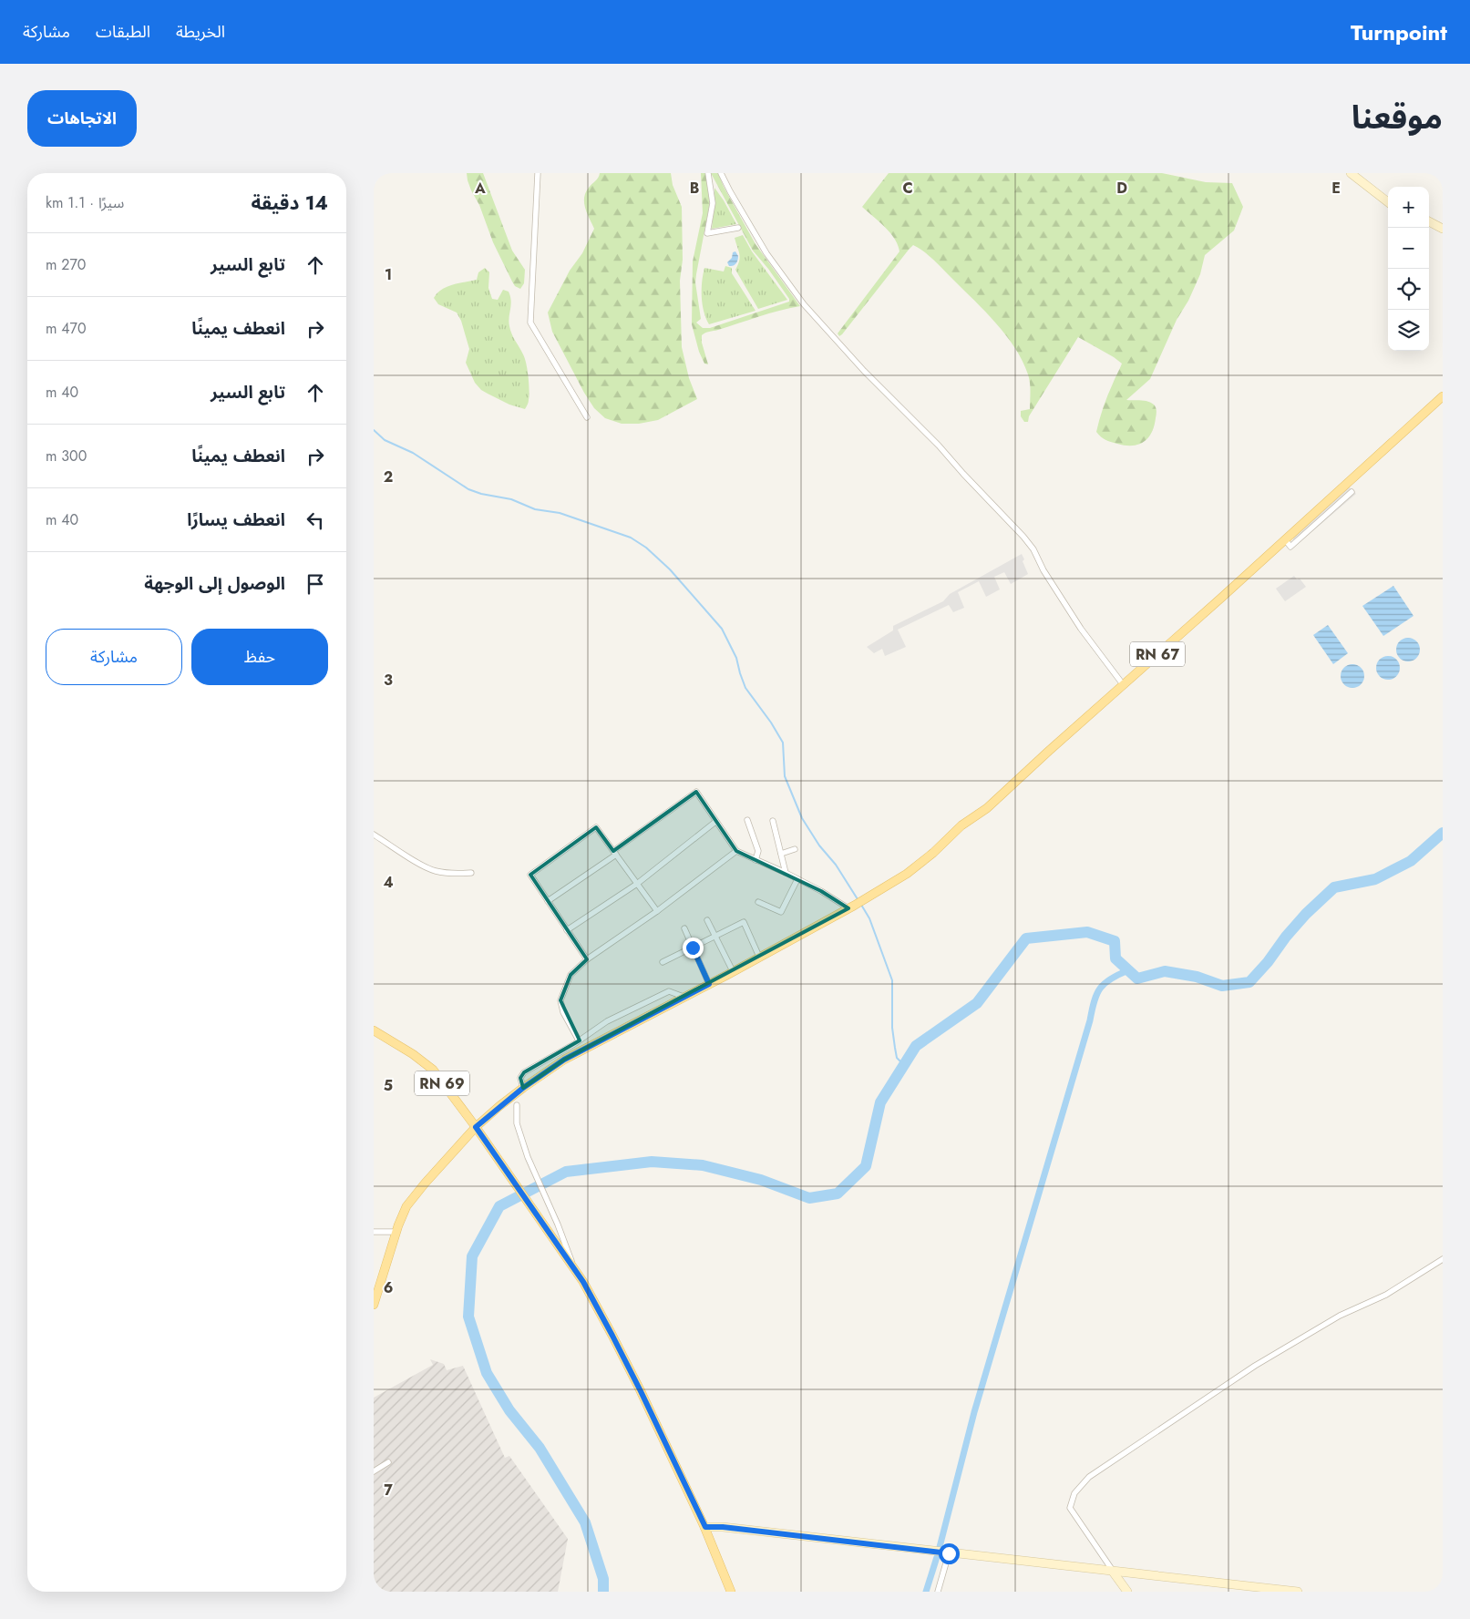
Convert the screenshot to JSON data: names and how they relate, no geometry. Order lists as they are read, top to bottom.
{
  "streets": {
    "main road": ["RN 67", "RN 69"]
  },
  "crossings": [
    ["RN 67", "RN 69"]
  ],
  "page": {
    "header": "Turnpoint",
    "nav": ["الخريطة", "الطبقات", "مشاركة"],
    "title": "موقعنا",
    "buttons": [
      "الاتجاهات",
      ["حفظ", "مشاركة"]
    ],
    "heading": ["14 دقيقة", "سيرًا · 1.1 km"],
    "map_buttons": ["+", "−"],
    "list": [
      ["تابع السير", "270 m"],
      ["انعطف يمينًا", "470 m"],
      ["تابع السير", "40 m"],
      ["انعطف يمينًا", "300 m"],
      ["انعطف يسارًا", "40 m"],
      "الوصول إلى الوجهة"
    ]
  },
  "grid": {
    "columns": [
      "A",
      "B",
      "C",
      "D",
      "E"
    ],
    "rows": [
      "1",
      "2",
      "3",
      "4",
      "5",
      "6",
      "7"
    ]
  }
}
